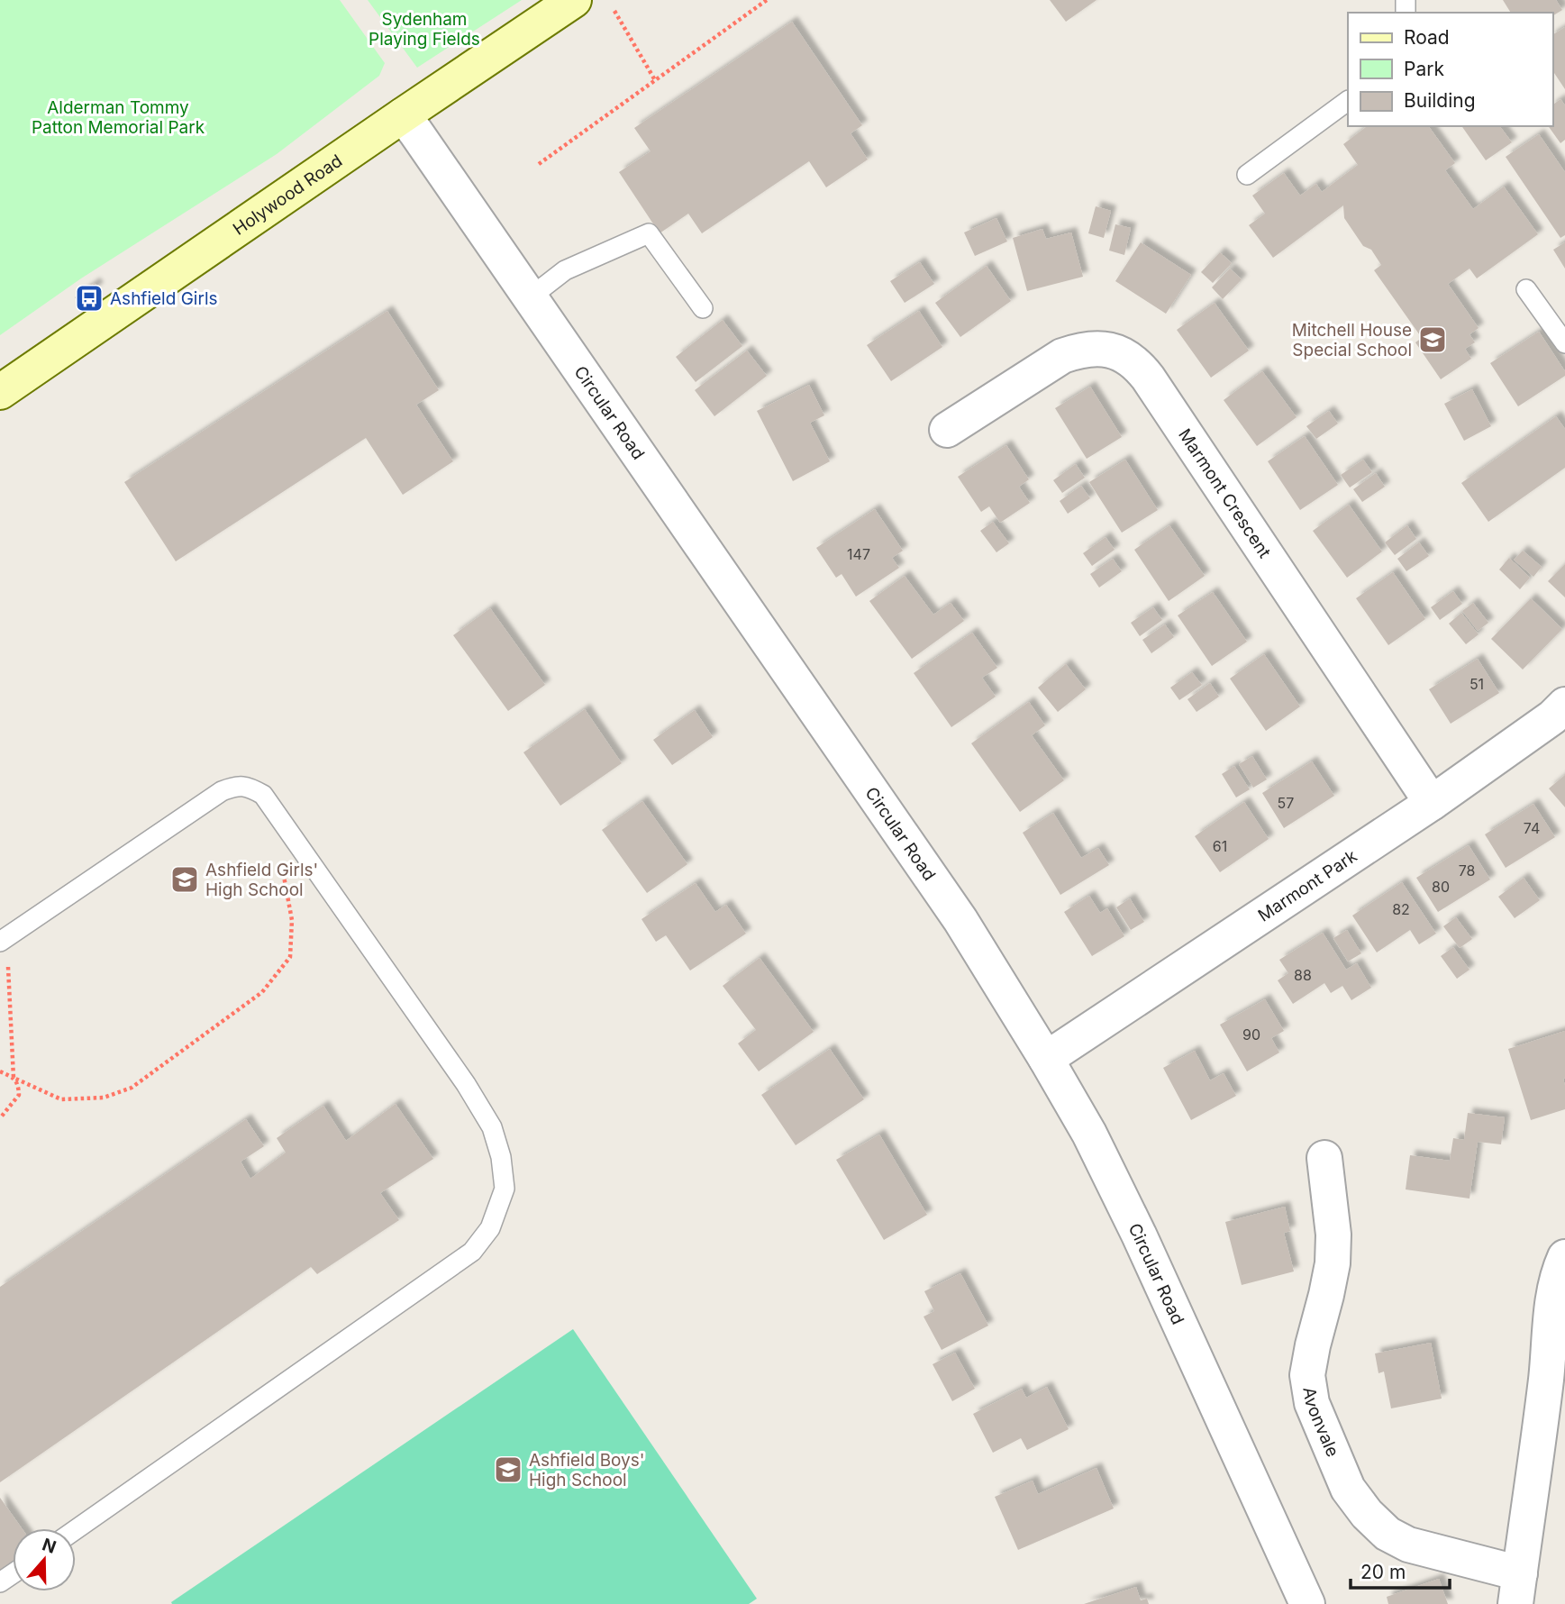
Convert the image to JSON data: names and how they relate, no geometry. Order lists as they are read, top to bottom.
{
  "streets": {
    "main road": ["Holywood Road"],
    "street": [
      "Circular Road",
      "Marmont Crescent",
      "Marmont Park",
      "Avonvale"
    ]
  },
  "crossings": [
    ["Holywood Road", "Circular Road"],
    ["Circular Road", "Marmont Park"],
    ["Marmont Crescent", "Marmont Park"]
  ],
  "parks": ["Sydenham Playing Fields", "Alderman Tommy Patton Memorial Park"],
  "places": {
    "bus stop": ["Ashfield Girls"],
    "school or university": ["Mitchell House Special School", "Ashfield Girls' High School", "Ashfield Boys' High School"]
  },
  "house_numbers": [
    "147",
    "51",
    "57",
    "74",
    "61",
    "78",
    "80",
    "82",
    "88",
    "90"
  ],
  "legend": ["Road", "Park", "Building"],
  "scale_bar": "20 m",
  "north": "top"
}
